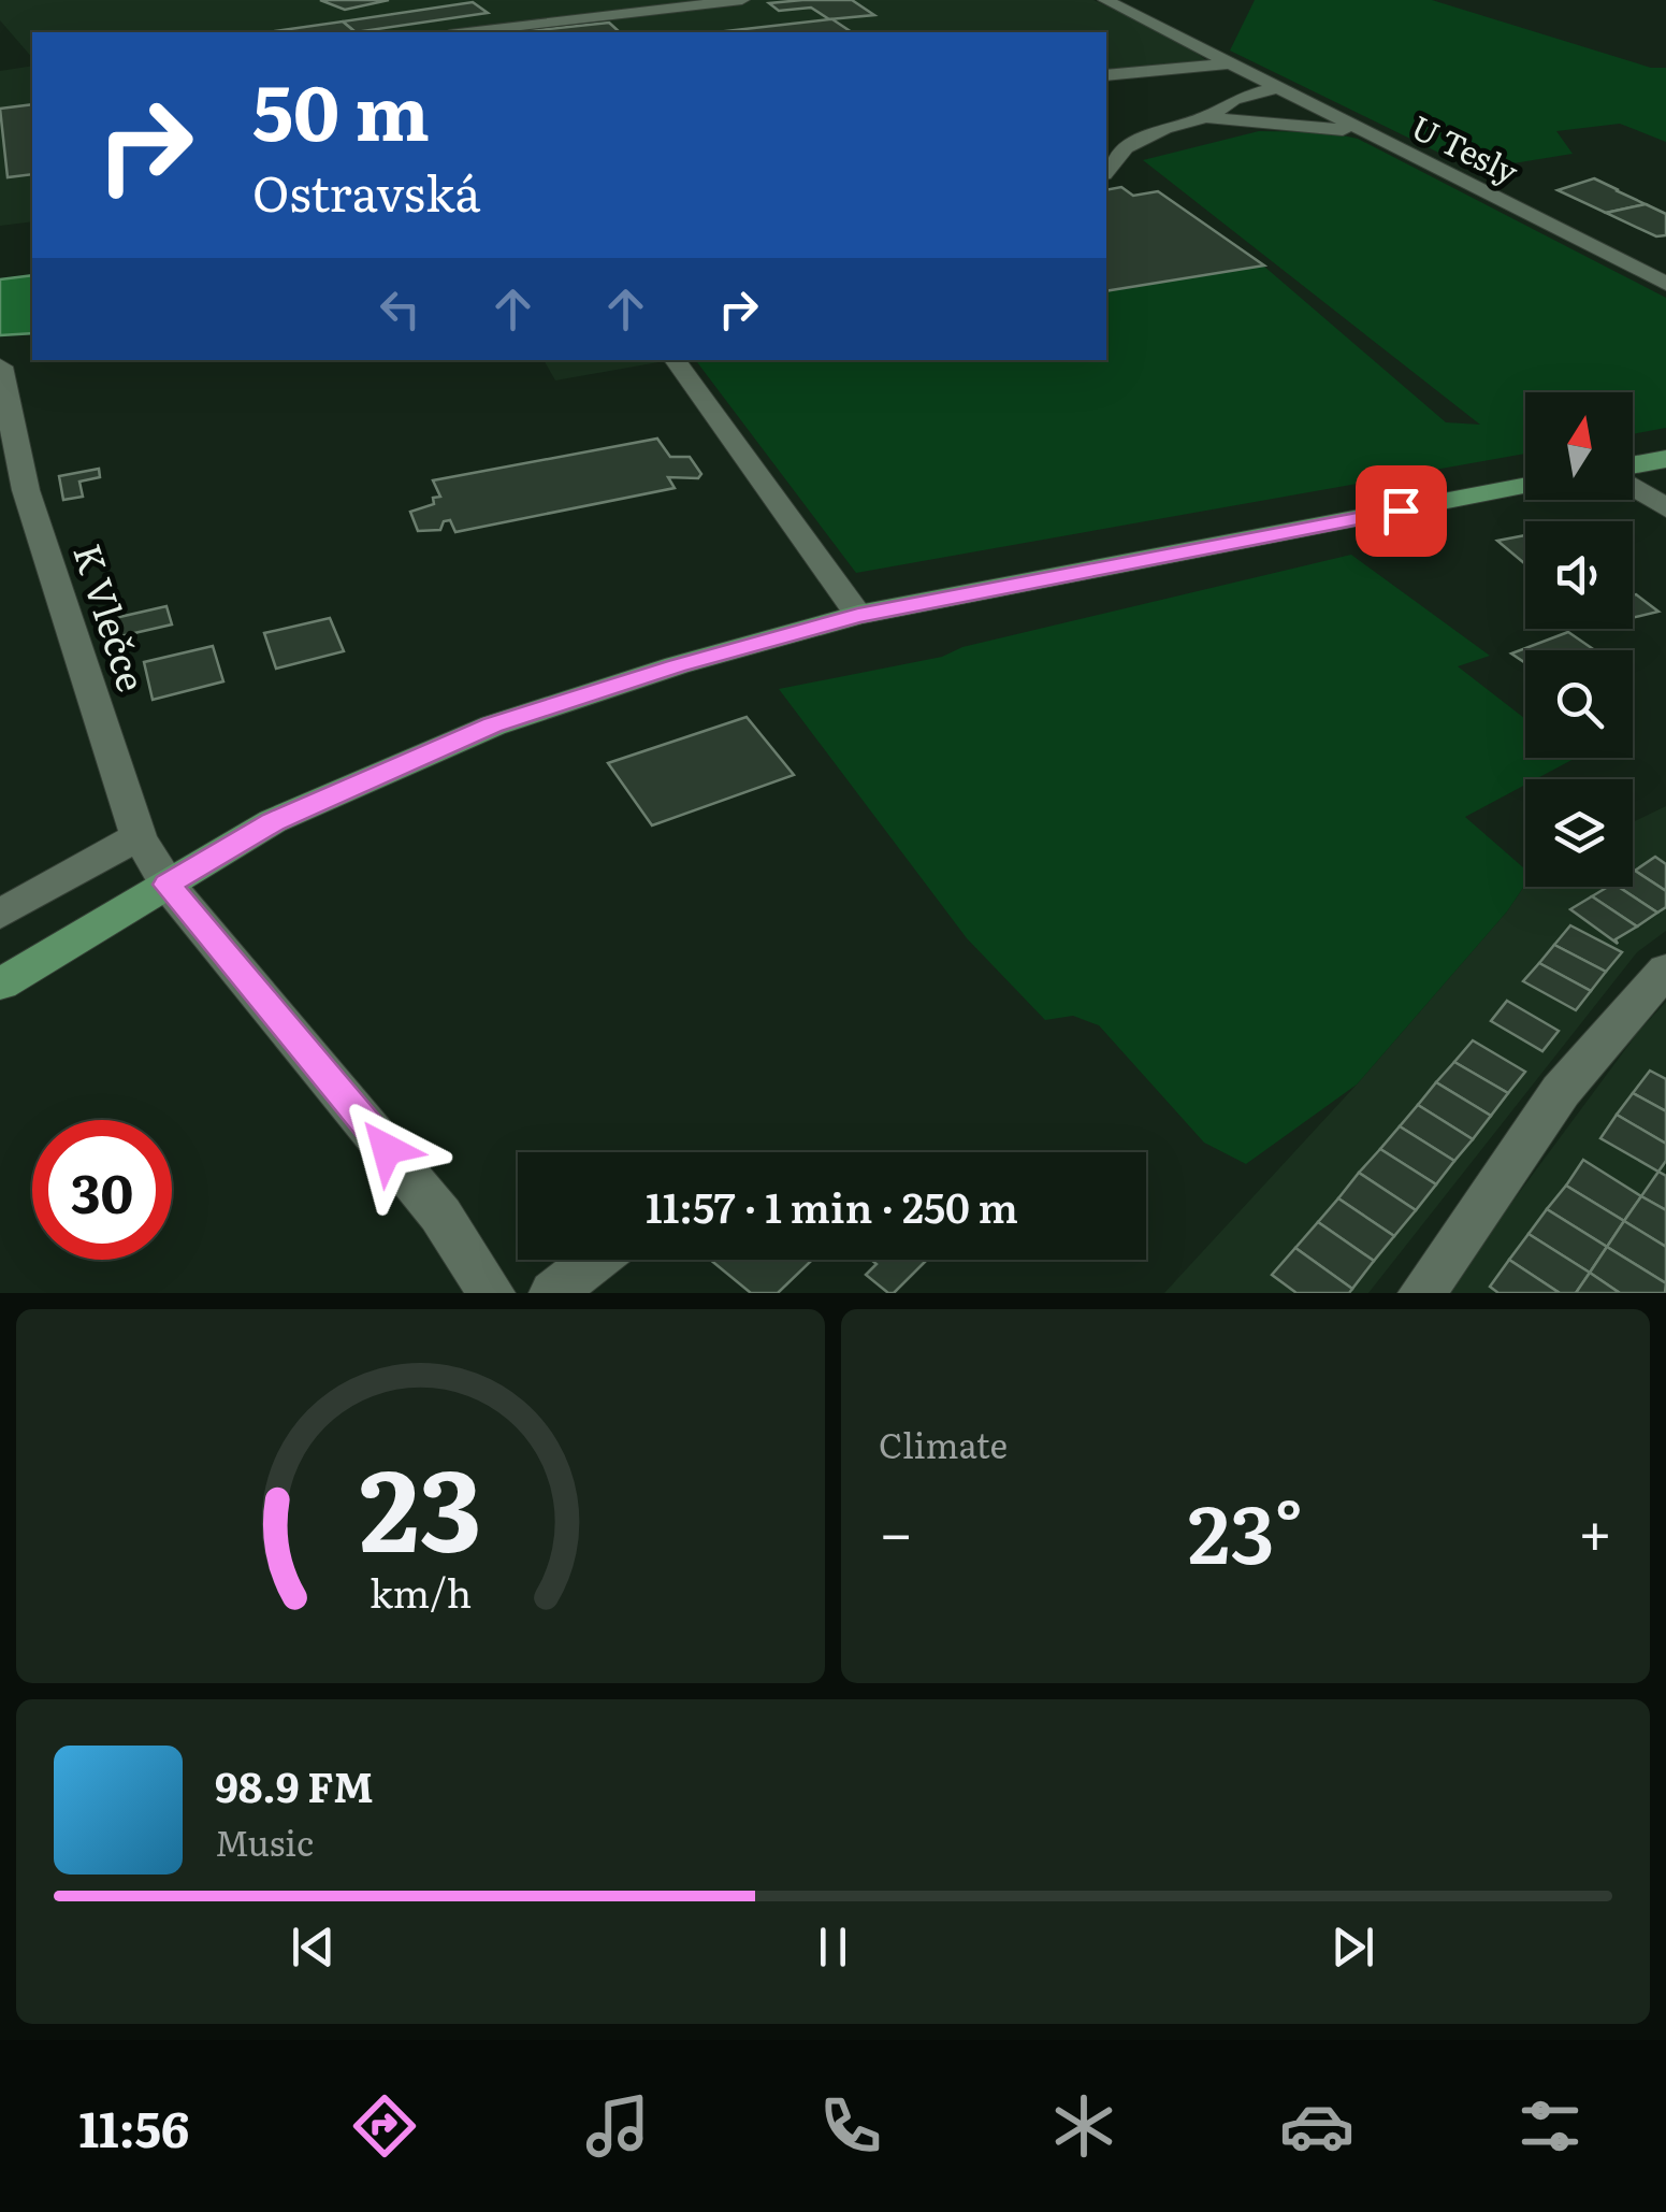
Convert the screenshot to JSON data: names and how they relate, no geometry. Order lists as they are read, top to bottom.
{
  "streets": {
    "street": ["U Tesly", "K Vlečce"]
  },
  "north": "top",
  "page": {
    "turn": ["50 m", "Ostravská"],
    "limit": "30",
    "trip": "11:57 · 1 min · 250 m",
    "tile": "Climate",
    "heat": ["−", "23°", "+"],
    "song": ["98.9 FM", "Music"],
    "tabs": "11:56",
    "gauge": ["23", "km/h"]
  }
}
